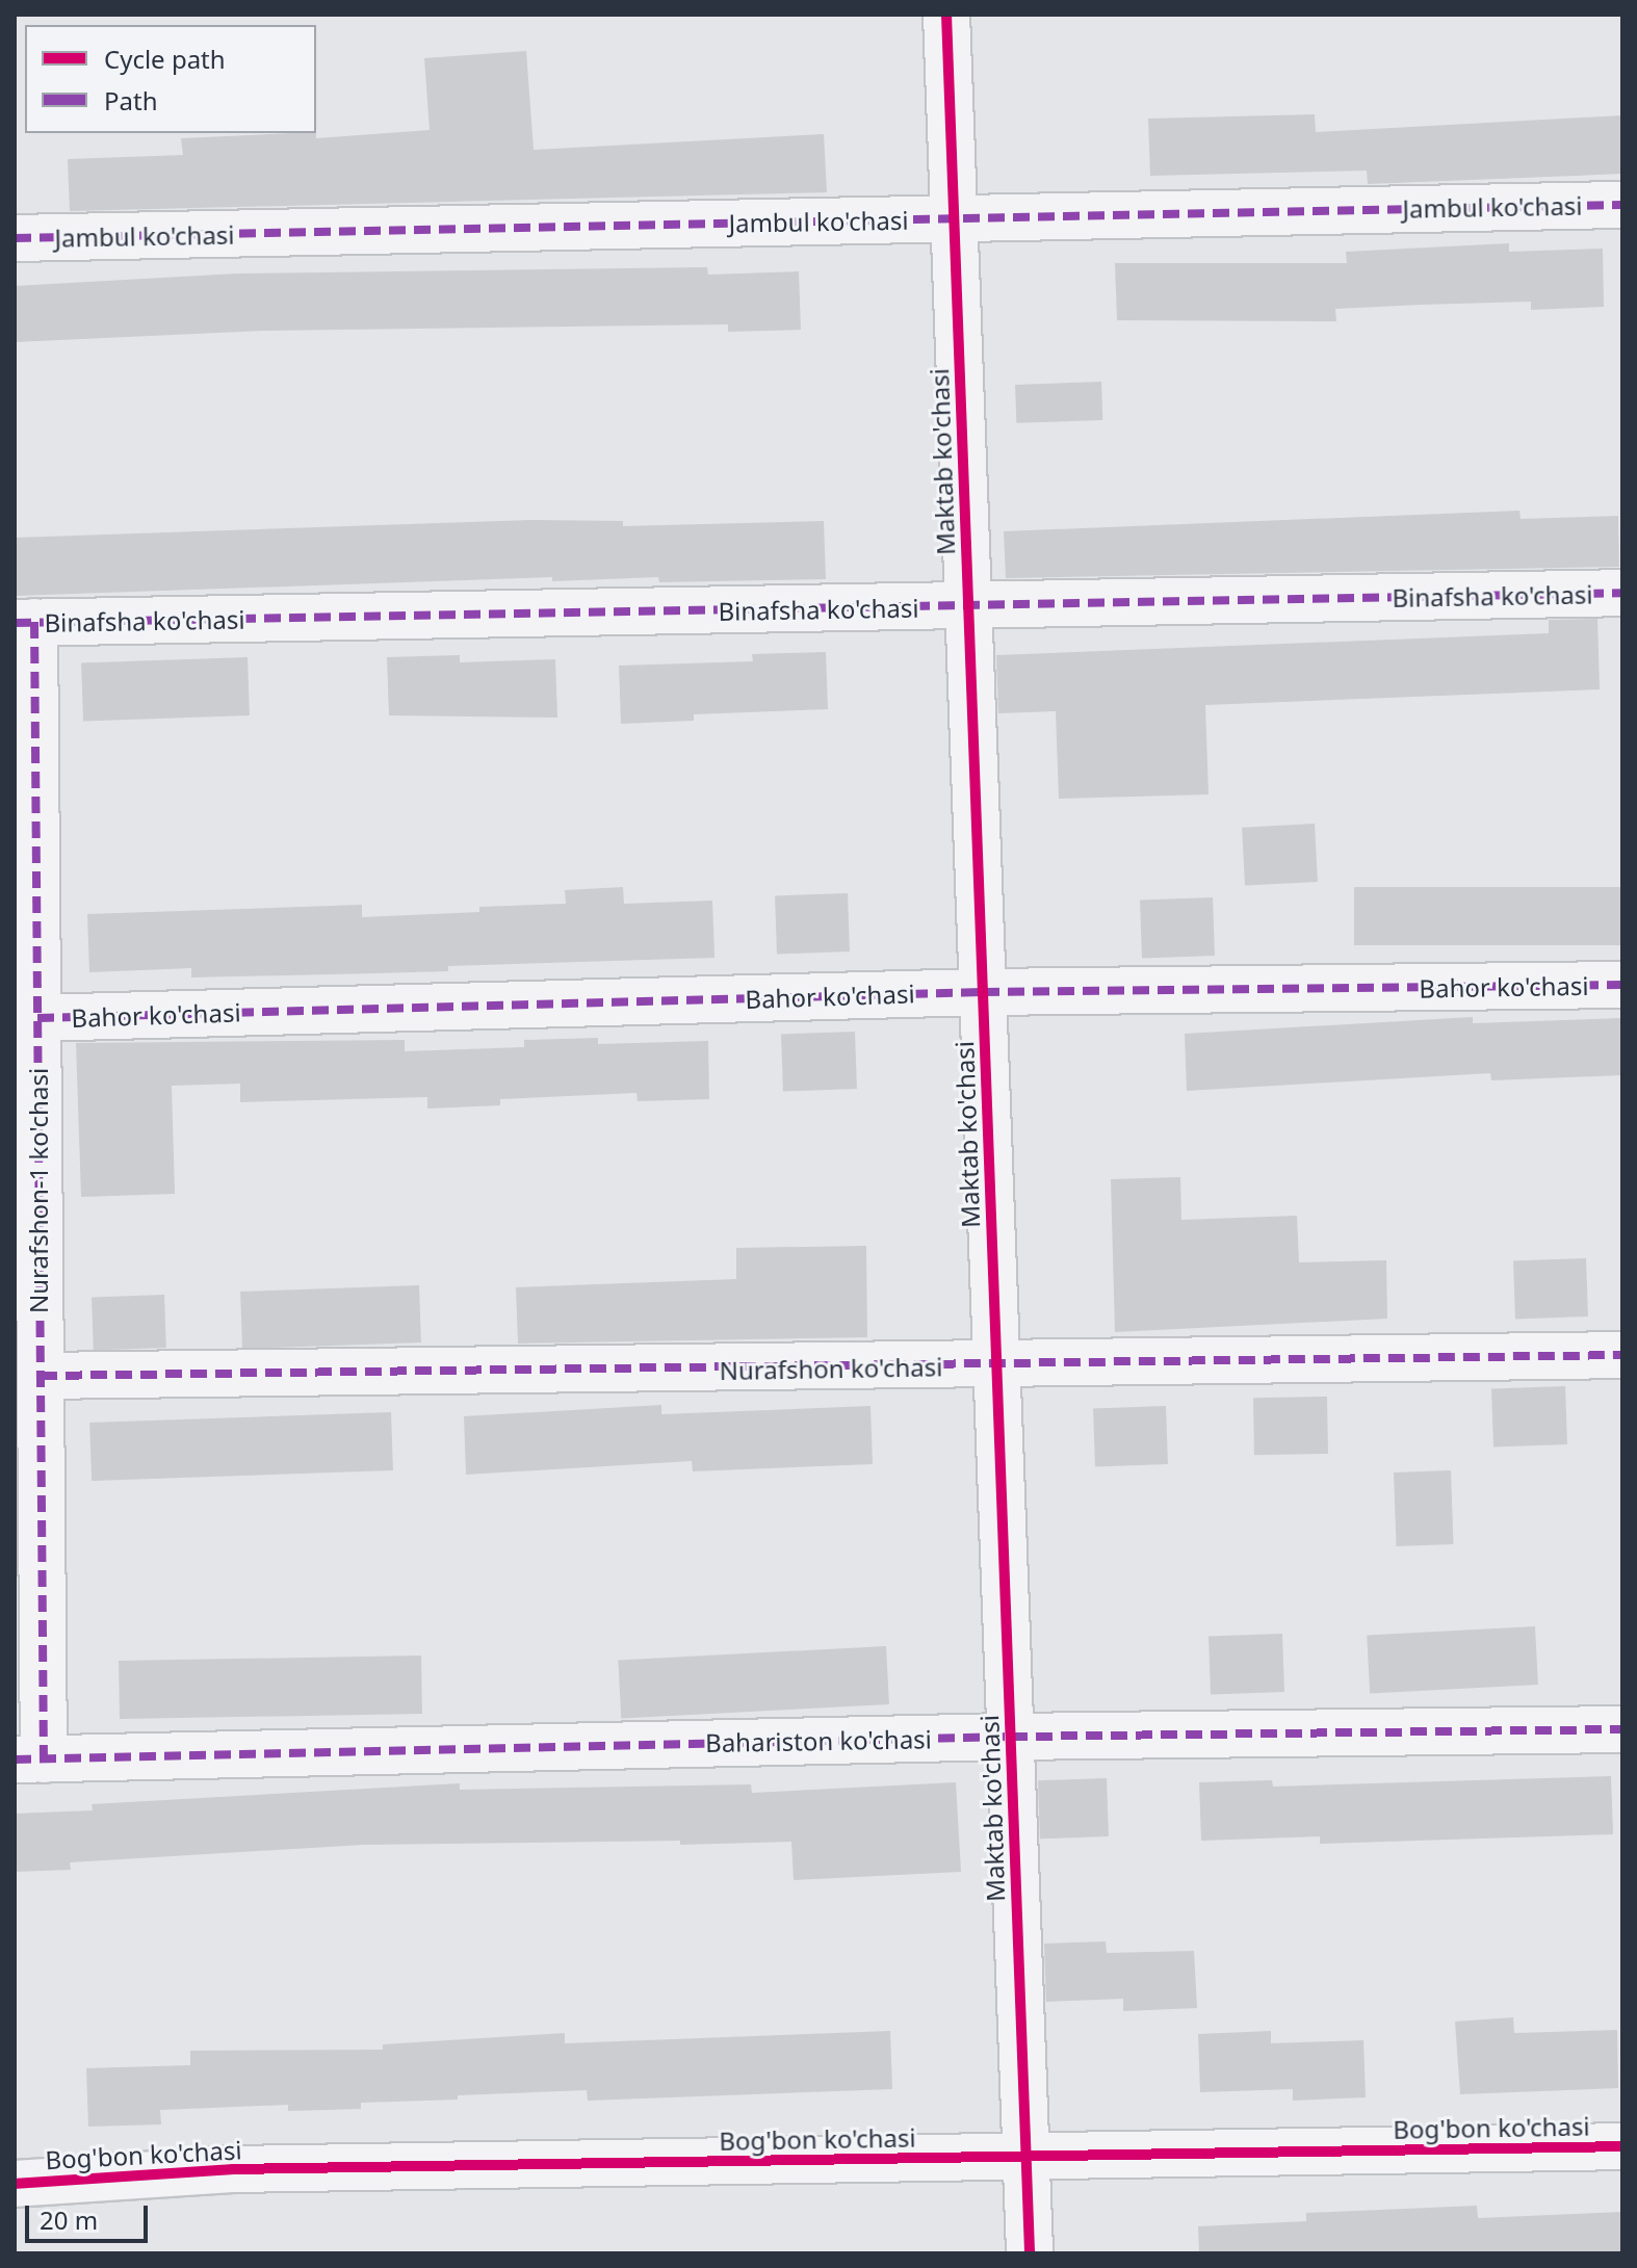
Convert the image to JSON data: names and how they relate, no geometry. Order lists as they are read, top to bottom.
{
  "streets": {
    "street": [
      "Jambul ko'chasi",
      "Maktab ko'chasi",
      "Binafsha ko'chasi",
      "Bahor ko'chasi",
      "Nurafshon-1 ko'chasi",
      "Nurafshon ko'chasi",
      "Bahariston ko'chasi",
      "Bog'bon ko'chasi"
    ]
  },
  "crossings": [
    ["Jambul ko'chasi", "Maktab ko'chasi"],
    ["Maktab ko'chasi", "Binafsha ko'chasi"],
    ["Maktab ko'chasi", "Bahor ko'chasi"],
    ["Maktab ko'chasi", "Nurafshon ko'chasi"],
    ["Maktab ko'chasi", "Bahariston ko'chasi"],
    ["Maktab ko'chasi", "Bog'bon ko'chasi"],
    ["Binafsha ko'chasi", "Nurafshon-1 ko'chasi"],
    ["Bahor ko'chasi", "Nurafshon-1 ko'chasi"],
    ["Nurafshon-1 ko'chasi", "Nurafshon ko'chasi"],
    ["Nurafshon-1 ko'chasi", "Bahariston ko'chasi"]
  ],
  "legend": ["Cycle path", "Path"],
  "scale_bar": "20 m"
}
